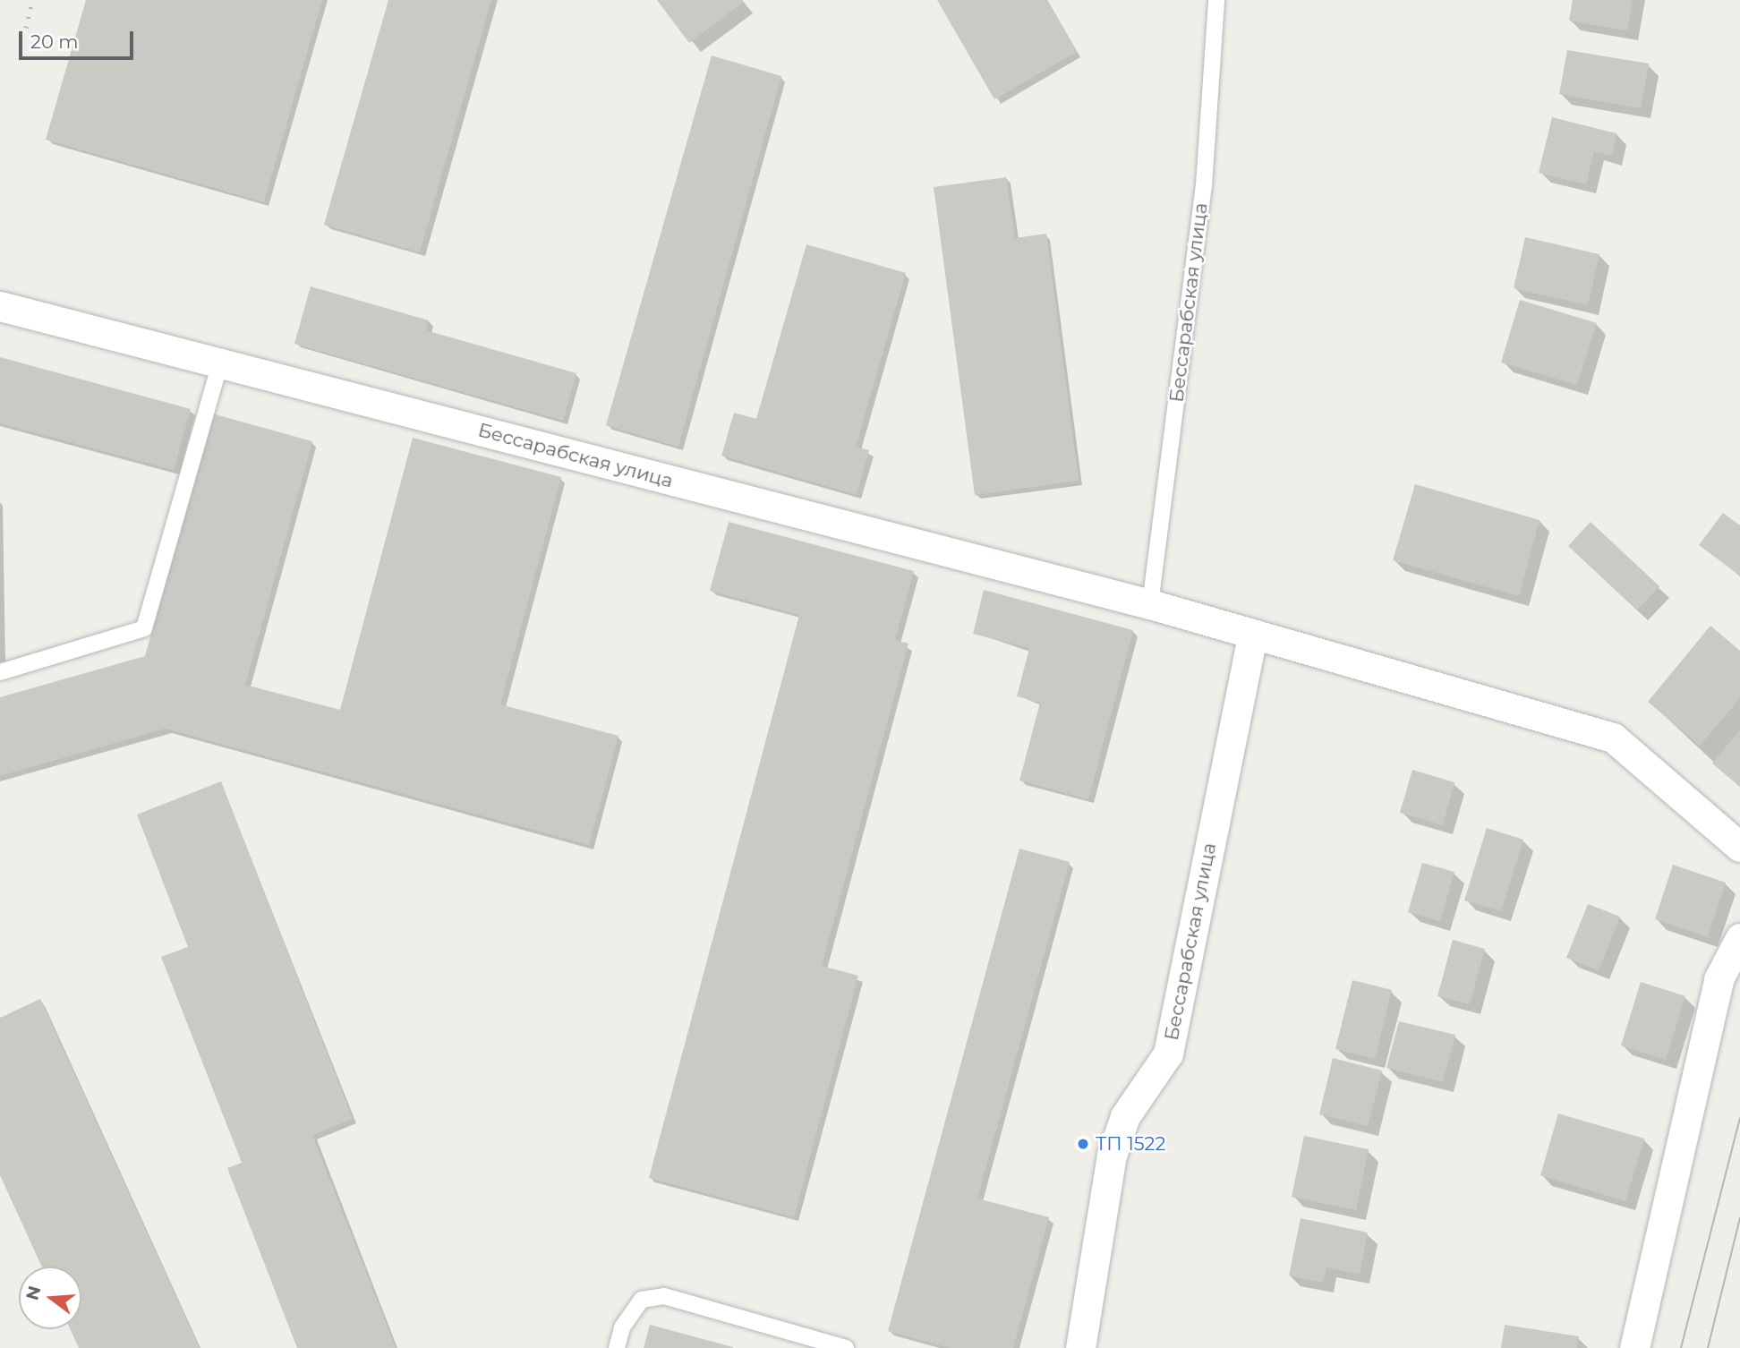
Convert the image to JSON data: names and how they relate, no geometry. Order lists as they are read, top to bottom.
{
  "streets": {
    "street": ["Бессарабская улица"]
  },
  "places": ["ТП 1522"],
  "scale_bar": "20 m",
  "north": "left"
}
